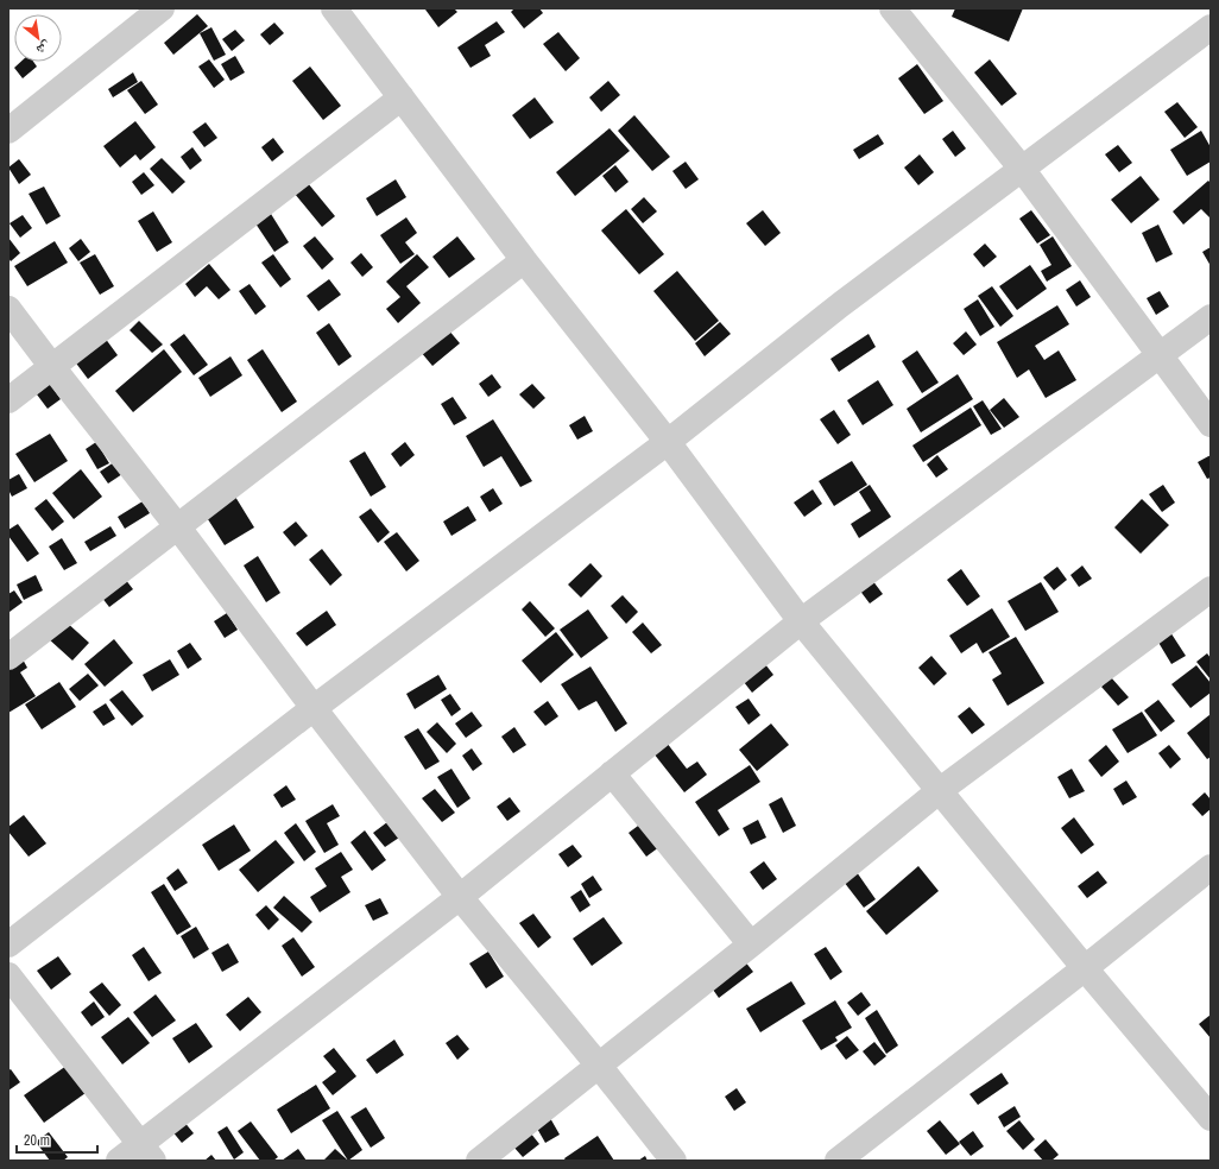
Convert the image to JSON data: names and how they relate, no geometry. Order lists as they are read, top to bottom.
{
  "scale_bar": "20 m",
  "north": "bottom right"
}
